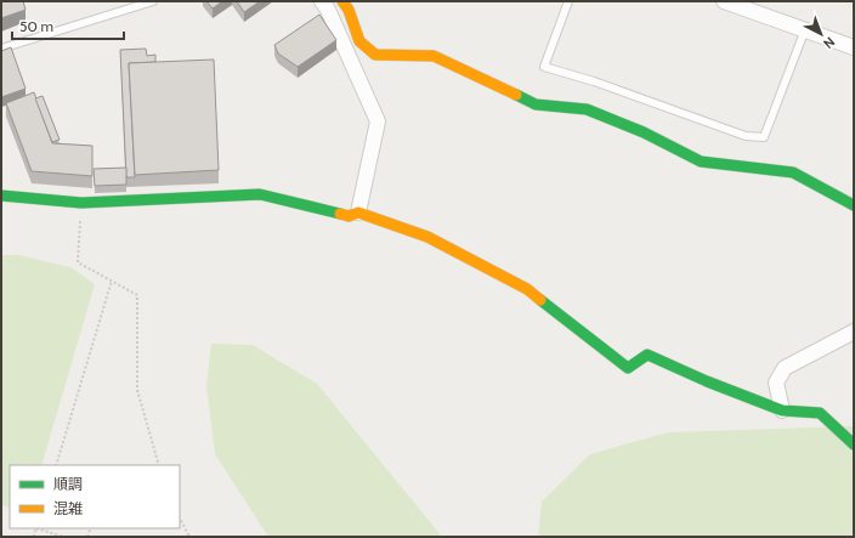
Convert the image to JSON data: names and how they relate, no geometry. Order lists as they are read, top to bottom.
{
  "legend": ["順調", "混雑"],
  "scale_bar": "50 m",
  "north": "bottom right"
}
